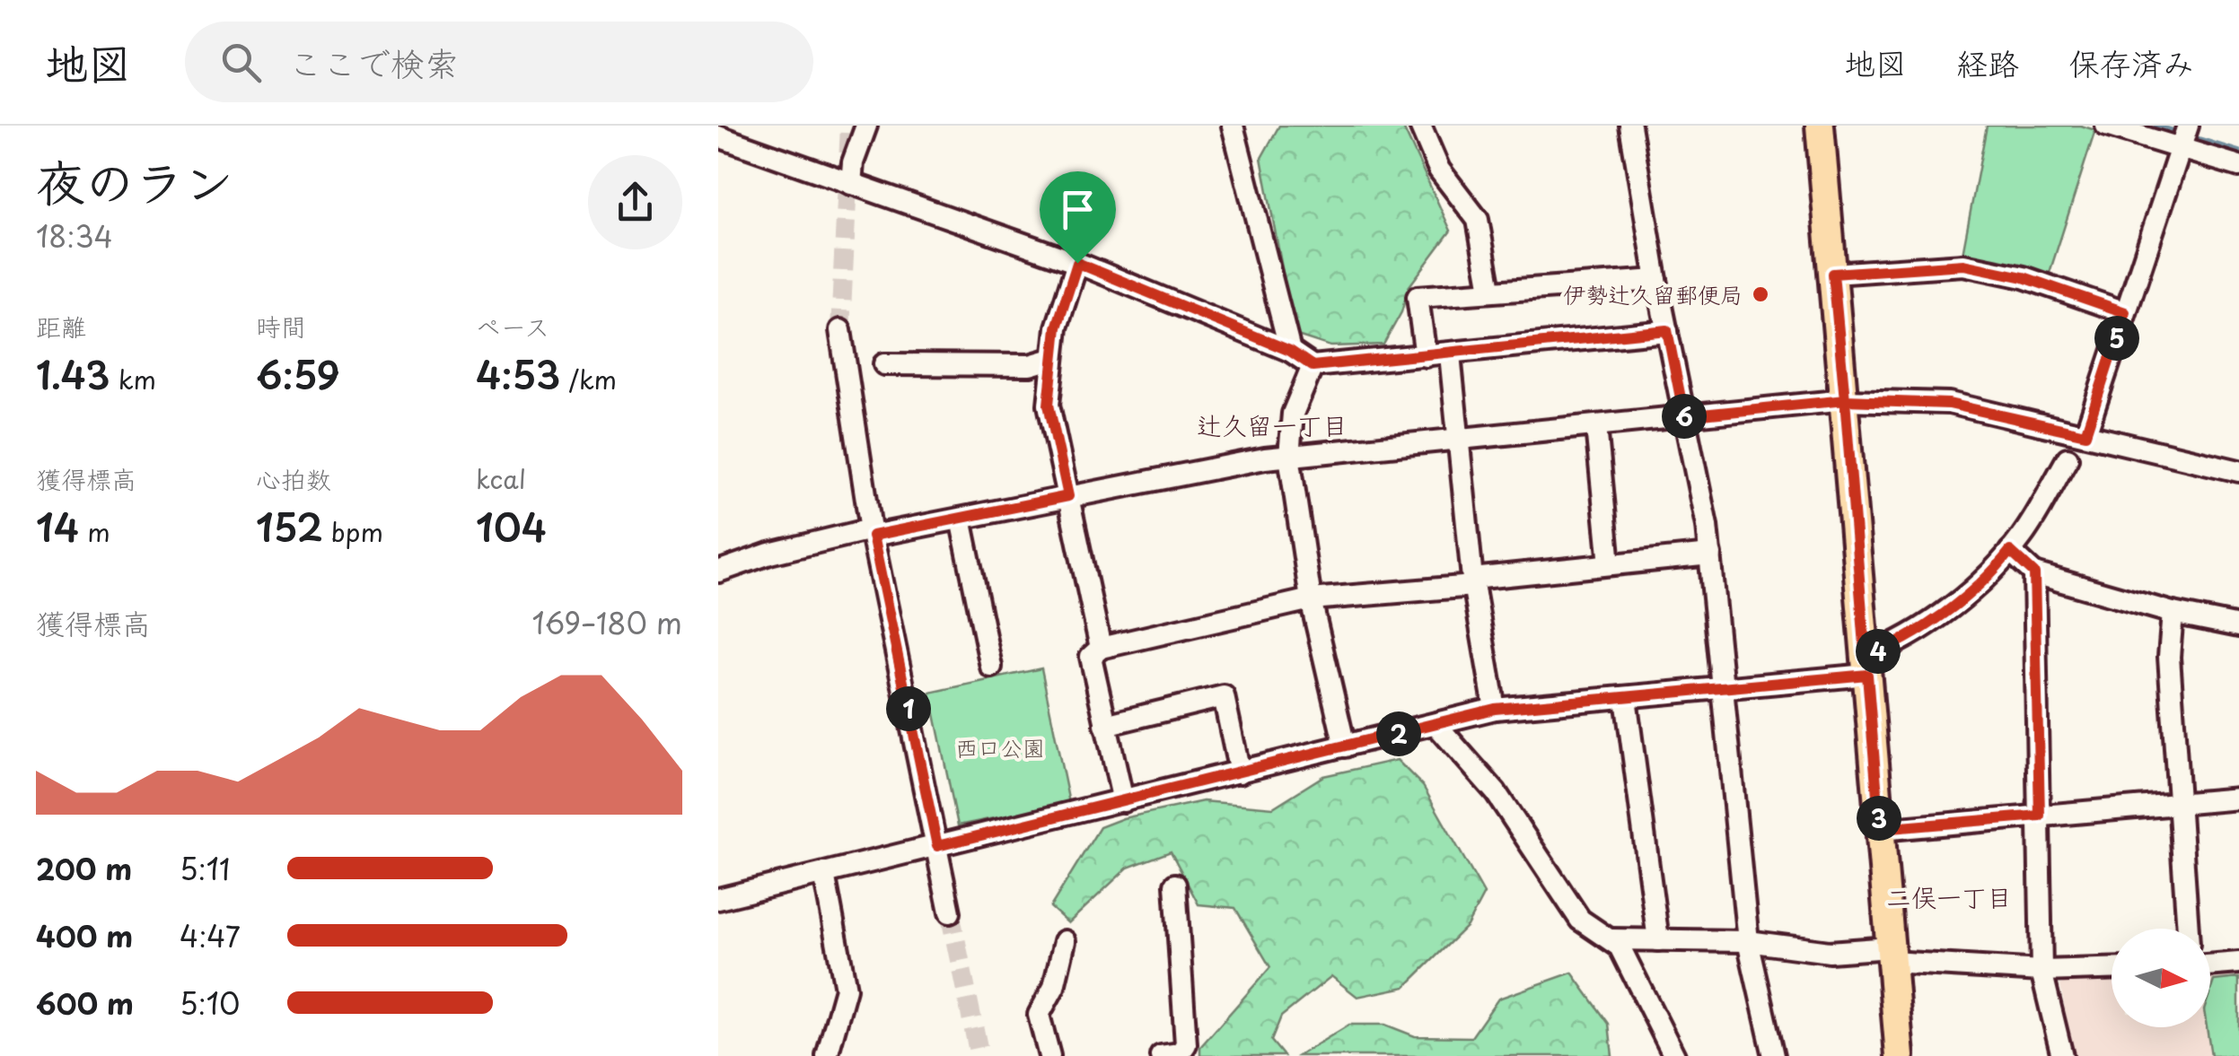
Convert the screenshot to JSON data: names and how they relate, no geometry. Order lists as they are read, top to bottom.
{
  "districts": ["辻久留一丁目", "二俣一丁目"],
  "parks": ["西口公園"],
  "places": ["伊勢辻久留郵便局"],
  "north": "right",
  "page": {
    "header": "地図",
    "search": "ここで検索",
    "nav": ["地図", "経路", "保存済み"],
    "heading": ["夜のラン", "18:34"],
    "stats": [
      ["距離", "1.43 km"],
      ["時間", "6:59"],
      ["ペース", "4:53 /km"],
      ["獲得標高", "14 m"],
      ["心拍数", "152 bpm"],
      ["kcal", "104"]
    ],
    "pins": [
      "5",
      "6",
      "4",
      "1",
      "2",
      "3"
    ],
    "chart": ["獲得標高", "169–180 m"],
    "list": [
      {
        "name": "200 m",
        "note": "5:11"
      },
      {
        "name": "400 m",
        "note": "4:47"
      },
      {
        "name": "600 m",
        "note": "5:10"
      }
    ]
  }
}
